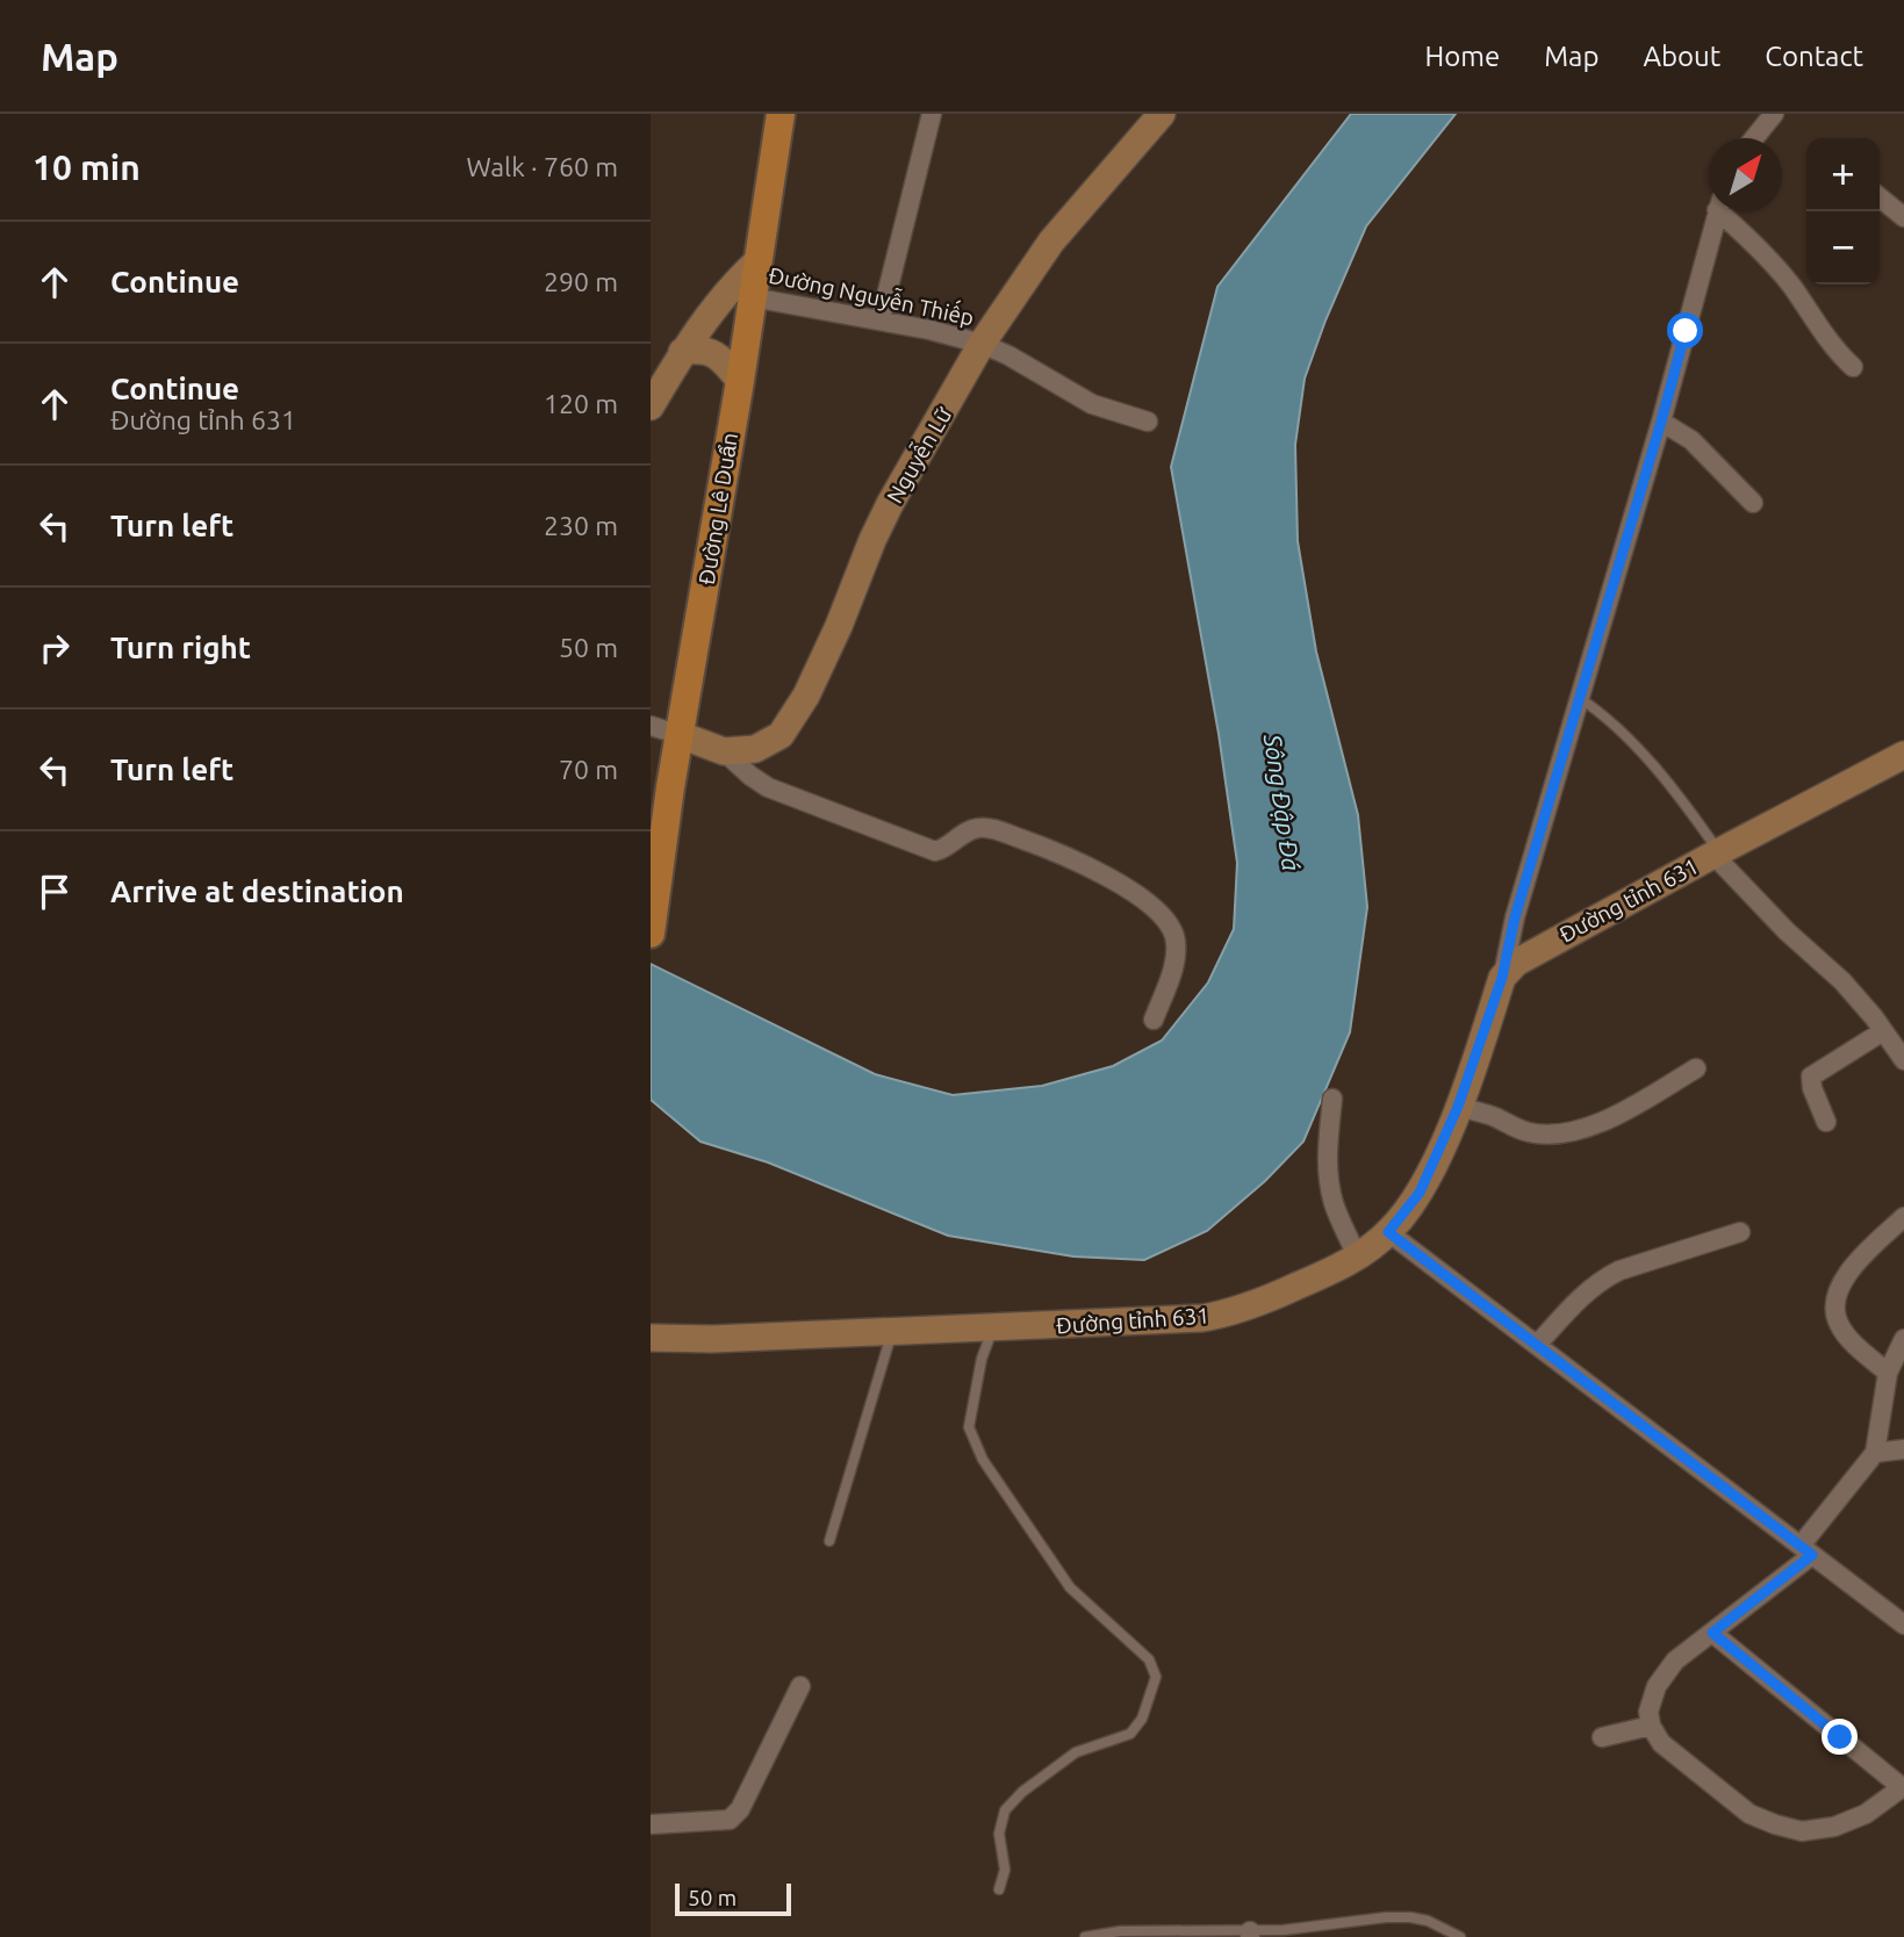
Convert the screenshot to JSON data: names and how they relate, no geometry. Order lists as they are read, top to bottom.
{
  "streets": {
    "main road": ["Nguyễn Lữ", "Đường Lê Duẩn", "Đường tỉnh 631"],
    "street": ["Đường Nguyễn Thiếp"]
  },
  "crossings": [
    ["Đường Nguyễn Thiếp", "Nguyễn Lữ"],
    ["Đường Nguyễn Thiếp", "Đường Lê Duẩn"],
    ["Nguyễn Lữ", "Đường Lê Duẩn"]
  ],
  "water": ["Sông Đập Đá"],
  "scale_bar": "50 m",
  "north": "top right",
  "page": {
    "header": "Map",
    "nav": [
      "Home",
      "Map",
      "About",
      "Contact"
    ],
    "heading": ["10 min", "Walk · 760 m"],
    "map_buttons": ["+", "−"],
    "list": [
      ["Continue", "290 m"],
      ["Continue", "Đường tỉnh 631", "120 m"],
      ["Turn left", "230 m"],
      ["Turn right", "50 m"],
      ["Turn left", "70 m"],
      "Arrive at destination"
    ],
    "scale": "50 m"
  }
}
